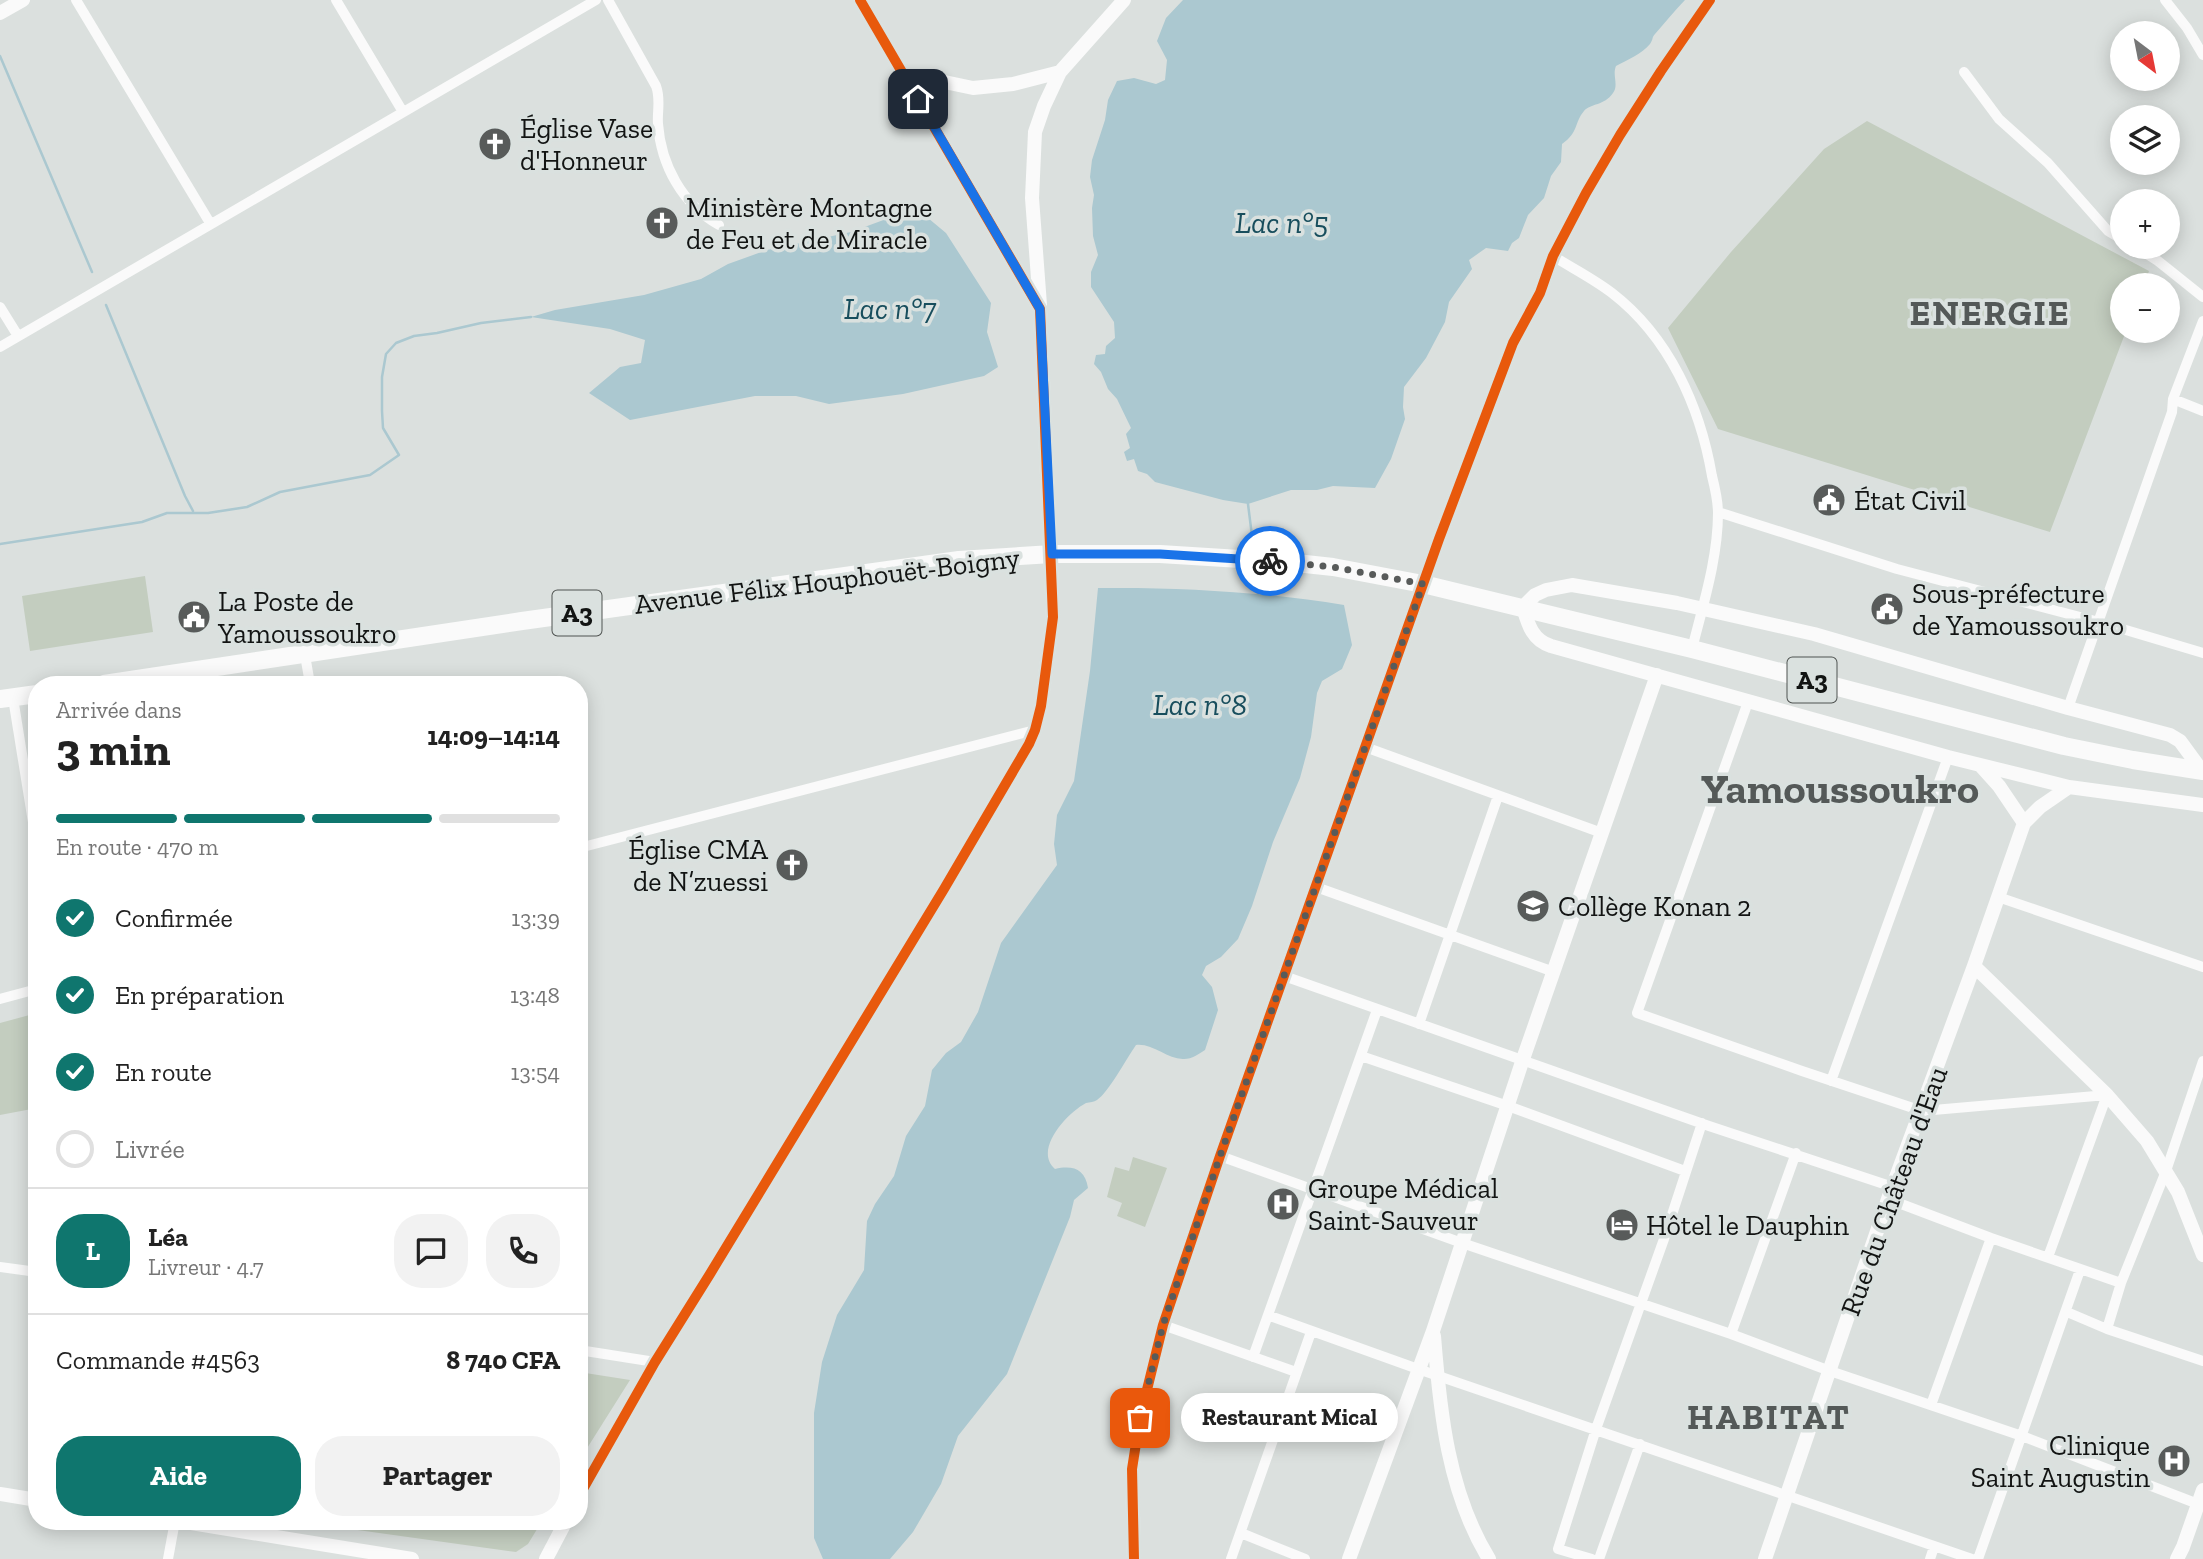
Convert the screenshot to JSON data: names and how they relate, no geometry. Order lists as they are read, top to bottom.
{
  "streets": {
    "highway": ["Avenue Félix Houphouët-Boigny", "A3"],
    "street": ["Rue du Château d'Eau"]
  },
  "districts": ["ENERGIE", "Yamoussoukro", "HABITAT"],
  "water": ["Lac n°5", "Lac n°7", "Lac n°8"],
  "places": {
    "church": ["Église Vase d'Honneur", "Ministère Montagne de Feu et de Miracle", "Église CMA de N’zuessi"],
    "public building": ["État Civil", "Sous-préfecture de Yamoussoukro", "La Poste de Yamoussoukro"],
    "school or university": ["Collège Konan 2"],
    "hospital": ["Groupe Médical Saint-Sauveur", "Clinique Saint Augustin"],
    "hotel": ["Hôtel le Dauphin"],
    "other": ["Restaurant Mical"]
  },
  "north": "bottom right",
  "page": {
    "map_buttons": ["+", "−"],
    "heading": ["3 min", "Arrivée dans", "14:09–14:14"],
    "panel": [
      "Léa",
      "Livreur · 4.7",
      "Commande #4563",
      "8 740 CFA"
    ],
    "bar": "En route · 470 m",
    "list": [
      ["Confirmée", "13:39"],
      ["En préparation", "13:48"],
      ["En route", "13:54"],
      "Livrée"
    ],
    "round": "L",
    "bubble": "Restaurant Mical",
    "buttons": ["Aide", "Partager"]
  }
}
